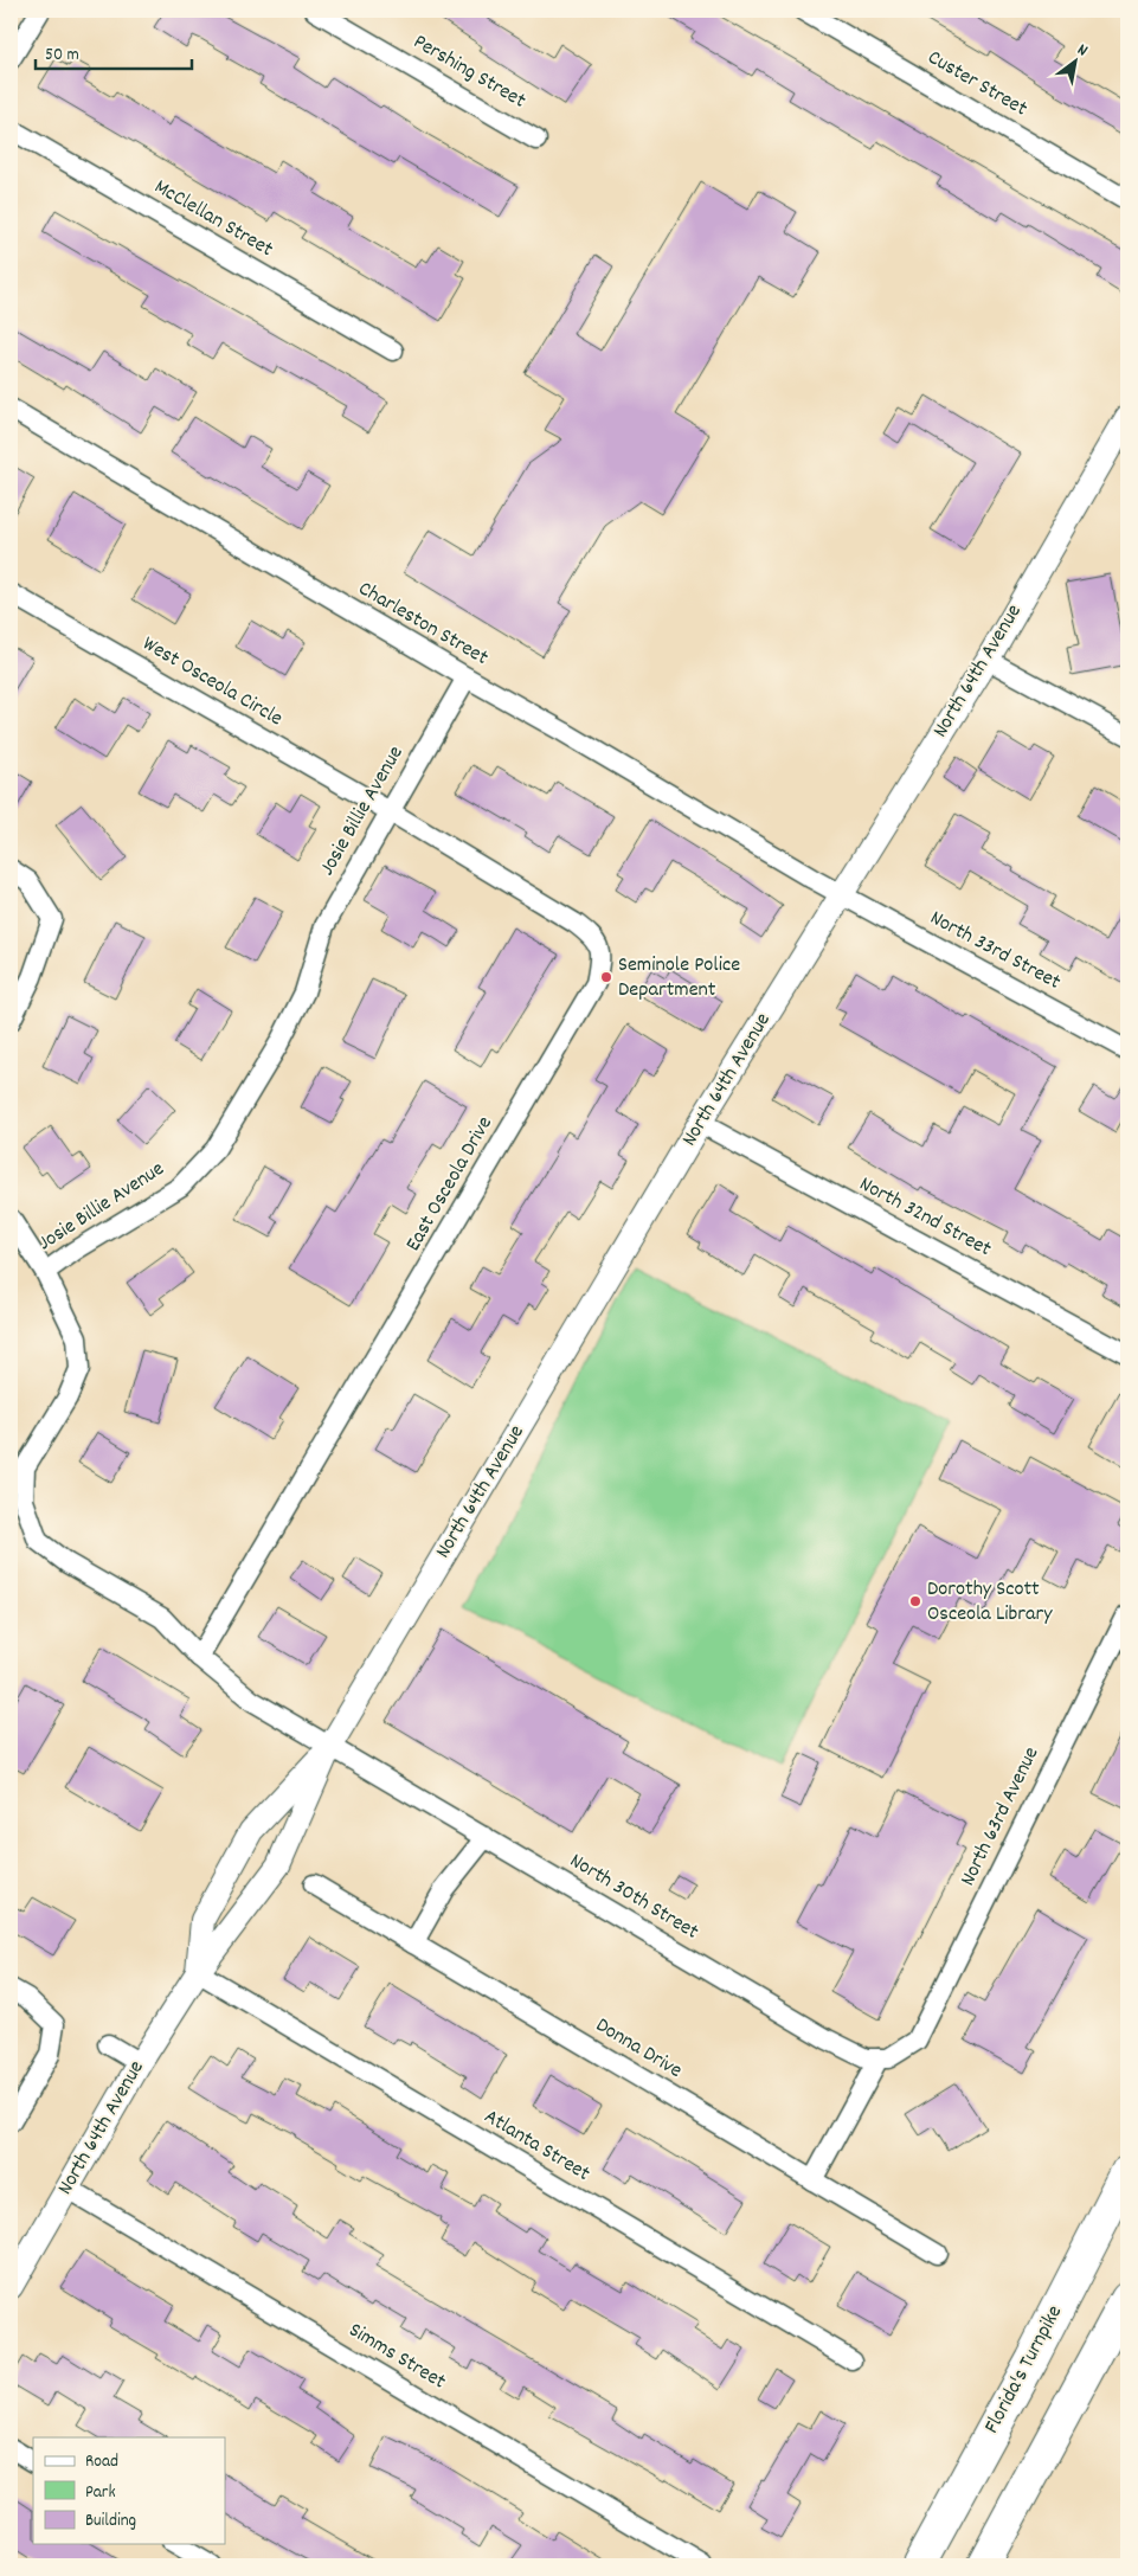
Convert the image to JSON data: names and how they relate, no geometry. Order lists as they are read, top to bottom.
{
  "streets": {
    "highway": ["Florida's Turnpike"],
    "street": [
      "Pershing Street",
      "Custer Street",
      "McClellan Street",
      "Charleston Street",
      "North 64th Avenue",
      "West Osceola Circle",
      "Josie Billie Avenue",
      "North 33rd Street",
      "East Osceola Drive",
      "North 32nd Street",
      "North 63rd Avenue",
      "North 30th Street",
      "Donna Drive",
      "Atlanta Street",
      "Simms Street"
    ]
  },
  "crossings": [
    ["Charleston Street", "North 64th Avenue"],
    ["Charleston Street", "Josie Billie Avenue"],
    ["Charleston Street", "North 33rd Street"],
    ["North 64th Avenue", "Josie Billie Avenue"],
    ["North 64th Avenue", "North 33rd Street"],
    ["North 64th Avenue", "North 32nd Street"],
    ["North 64th Avenue", "North 30th Street"],
    ["North 64th Avenue", "Atlanta Street"],
    ["North 64th Avenue", "Simms Street"],
    ["West Osceola Circle", "Josie Billie Avenue"],
    ["West Osceola Circle", "East Osceola Drive"],
    ["Josie Billie Avenue", "East Osceola Drive"],
    ["Josie Billie Avenue", "North 30th Street"],
    ["North 63rd Avenue", "North 30th Street"]
  ],
  "places": ["Seminole Police Department", "Dorothy Scott Osceola Library"],
  "legend": ["Road", "Park", "Building"],
  "scale_bar": "50 m",
  "north": "top right"
}
